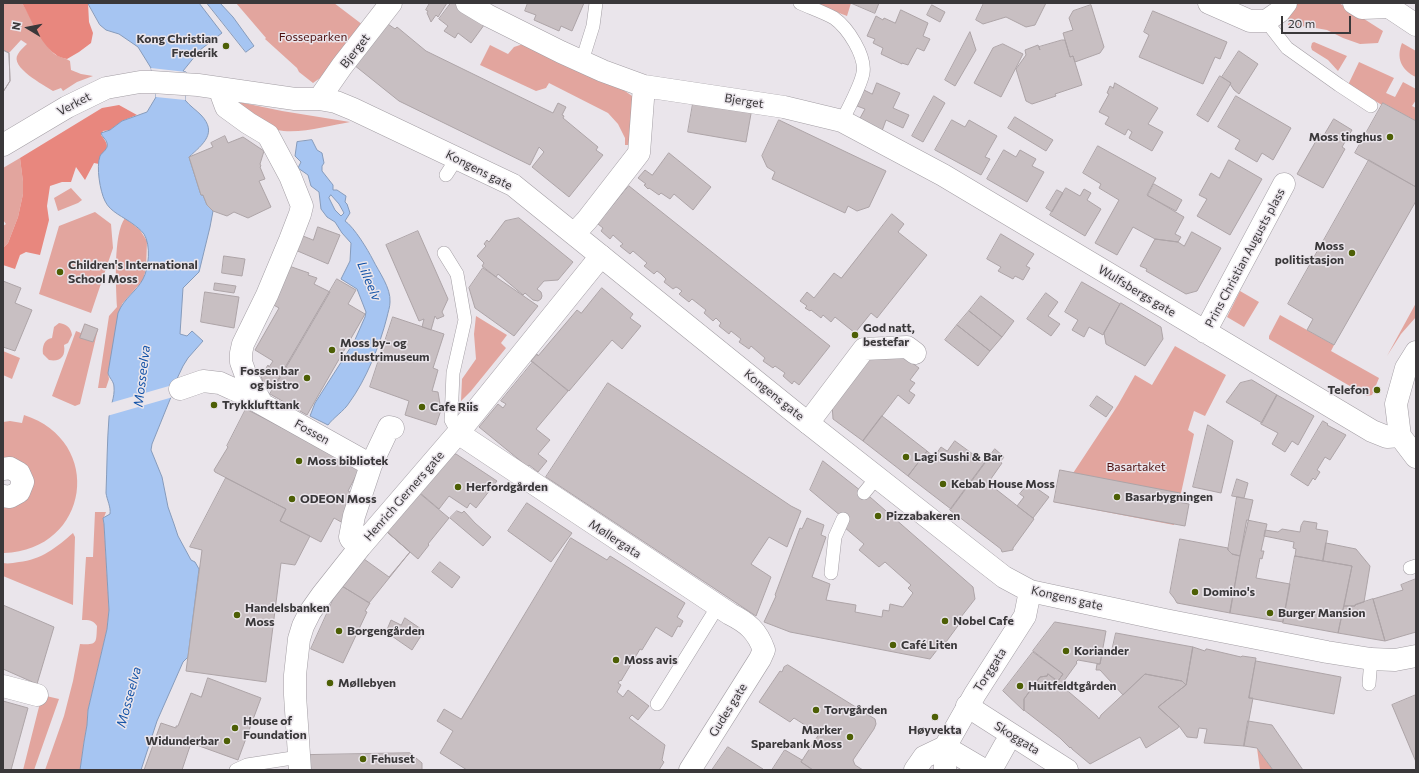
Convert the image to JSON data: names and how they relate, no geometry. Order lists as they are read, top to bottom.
{
  "streets": {
    "main road": [
      "Bjerget",
      "Verket",
      "Kongens gate",
      "Prins Christian Augusts plass",
      "Wulfsbergs gate",
      "Fossen",
      "Henrich Gerners gate",
      "Møllergata",
      "Torggata",
      "Gudes gate",
      "Skoggata"
    ]
  },
  "crossings": [
    ["Bjerget", "Kongens gate"],
    ["Bjerget", "Wulfsbergs gate"],
    ["Verket", "Kongens gate"],
    ["Kongens gate", "Henrich Gerners gate"],
    ["Kongens gate", "Torggata"],
    ["Prins Christian Augusts plass", "Wulfsbergs gate"],
    ["Henrich Gerners gate", "Møllergata"],
    ["Møllergata", "Gudes gate"],
    ["Torggata", "Skoggata"]
  ],
  "water": ["Lilleelv", "Mosseelva"],
  "parks": ["Fosseparken", "Basartaket"],
  "places": [
    "Kong Christian Frederik",
    "Moss tinghus",
    "Moss politistasjon",
    "Children's International School Moss",
    "God natt, bestefar",
    "Moss by- og industrimuseum",
    "Fossen bar og bistro",
    "Telefon",
    "Trykklufttank",
    "Cafe Riis",
    "Lagi Sushi & Bar",
    "Moss bibliotek",
    "Kebab House Moss",
    "Herfordgården",
    "Basarbygningen",
    "ODEON Moss",
    "Pizzabakeren",
    "Domino's",
    "Burger Mansion",
    "Handelsbanken Moss",
    "Nobel Cafe",
    "Borgengården",
    "Café Liten",
    "Koriander",
    "Moss avis",
    "Møllebyen",
    "Huitfeldtgården",
    "Torvgården",
    "Høyvekta",
    "House of Foundation",
    "Marker Sparebank Moss",
    "Widunderbar",
    "Fehuset"
  ],
  "scale_bar": "20 m",
  "north": "left"
}
